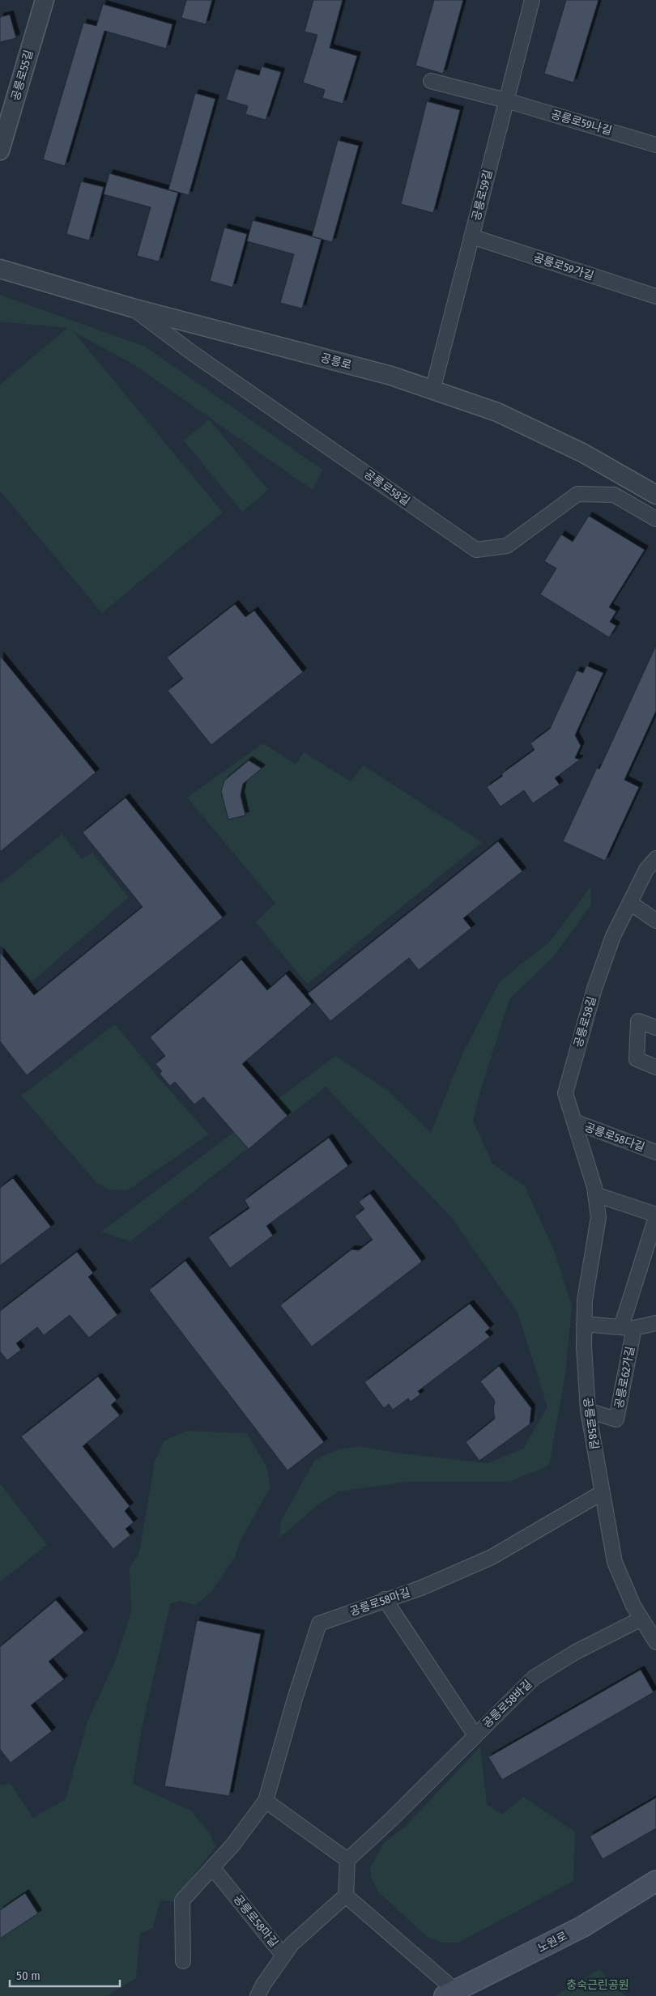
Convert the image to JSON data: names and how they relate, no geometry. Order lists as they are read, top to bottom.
{
  "streets": {
    "main road": ["노원로"],
    "street": [
      "공릉로55길",
      "공릉로59나길",
      "공릉로59길",
      "공릉로59가길",
      "공릉로",
      "공릉로58길",
      "공릉로58다길",
      "공릉로62가길",
      "공릉로58마길",
      "공릉로58바길"
    ]
  },
  "crossings": [
    ["공릉로59나길", "공릉로59길"],
    ["공릉로59길", "공릉로59가길"],
    ["공릉로59길", "공릉로"],
    ["공릉로", "공릉로58길"],
    ["공릉로58길", "공릉로58다길"],
    ["공릉로58길", "공릉로62가길"],
    ["공릉로58길", "공릉로58마길"],
    ["공릉로58길", "공릉로58바길"],
    ["공릉로58마길", "공릉로58바길"]
  ],
  "parks": ["충숙근린공원"],
  "scale_bar": "50 m"
}
